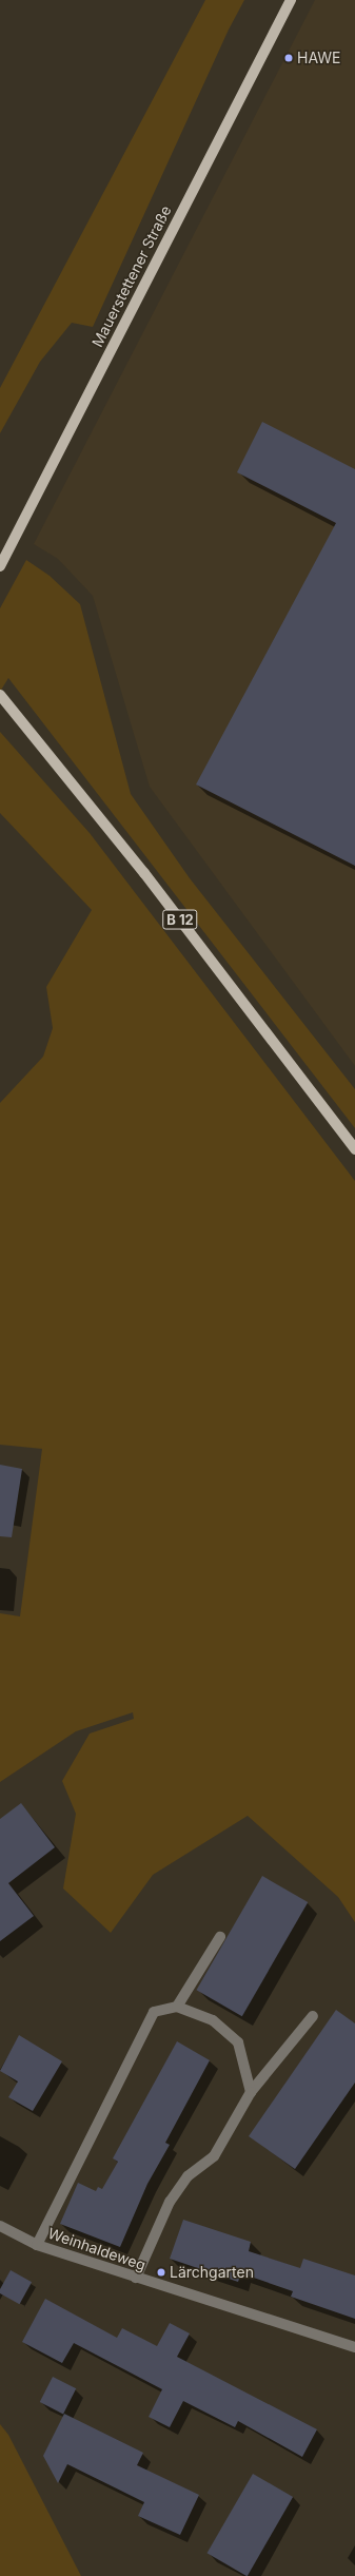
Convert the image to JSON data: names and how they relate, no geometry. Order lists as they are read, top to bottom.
{
  "streets": {
    "main road": ["Mauerstettener Straße", "B 12"],
    "street": ["Weinhaldeweg"]
  },
  "places": ["HAWE", "Lärchgarten"]
}
